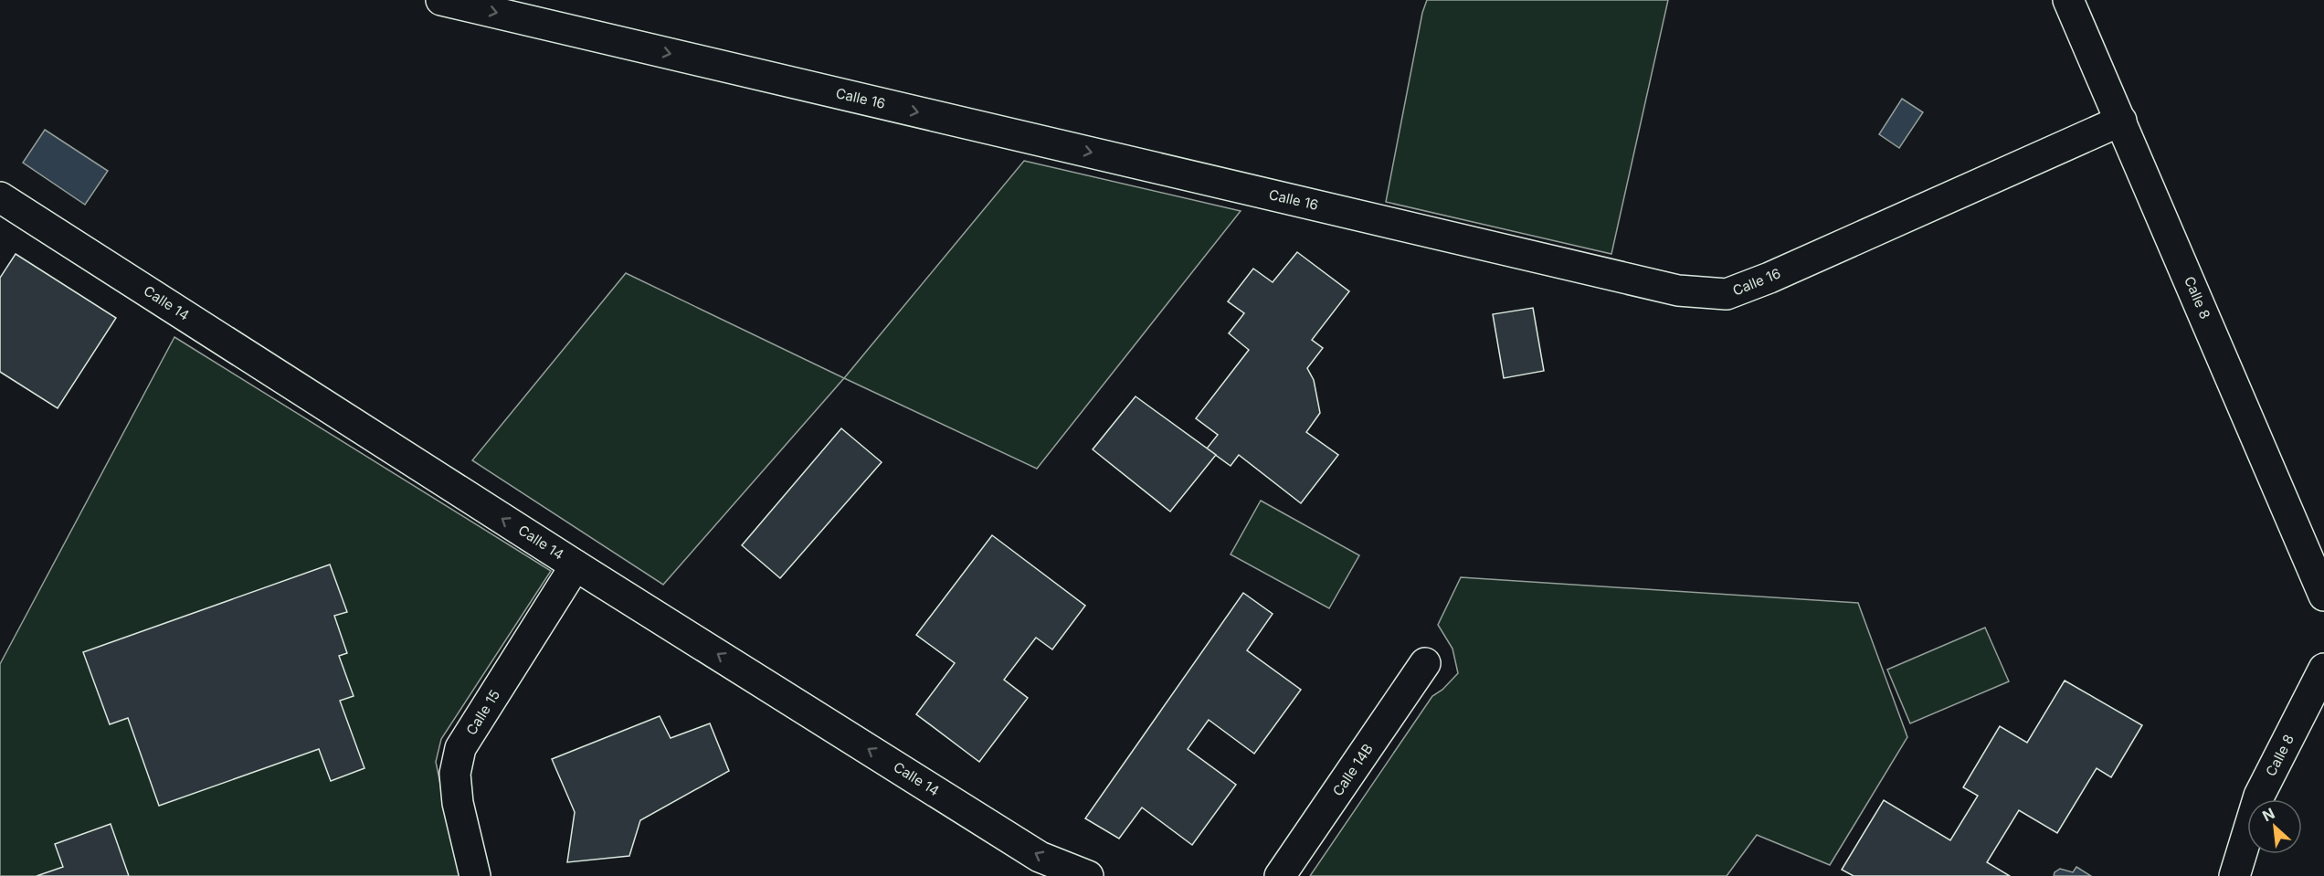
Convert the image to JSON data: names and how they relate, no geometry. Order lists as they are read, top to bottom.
{
  "streets": {
    "street": [
      "Calle 16",
      "Calle 8",
      "Calle 14",
      "Calle 15",
      "Calle 14B"
    ]
  },
  "crossings": [
    ["Calle 16", "Calle 8"],
    ["Calle 14", "Calle 15"]
  ],
  "one_way": ["Calle 16", "Calle 14"],
  "north": "top left"
}
